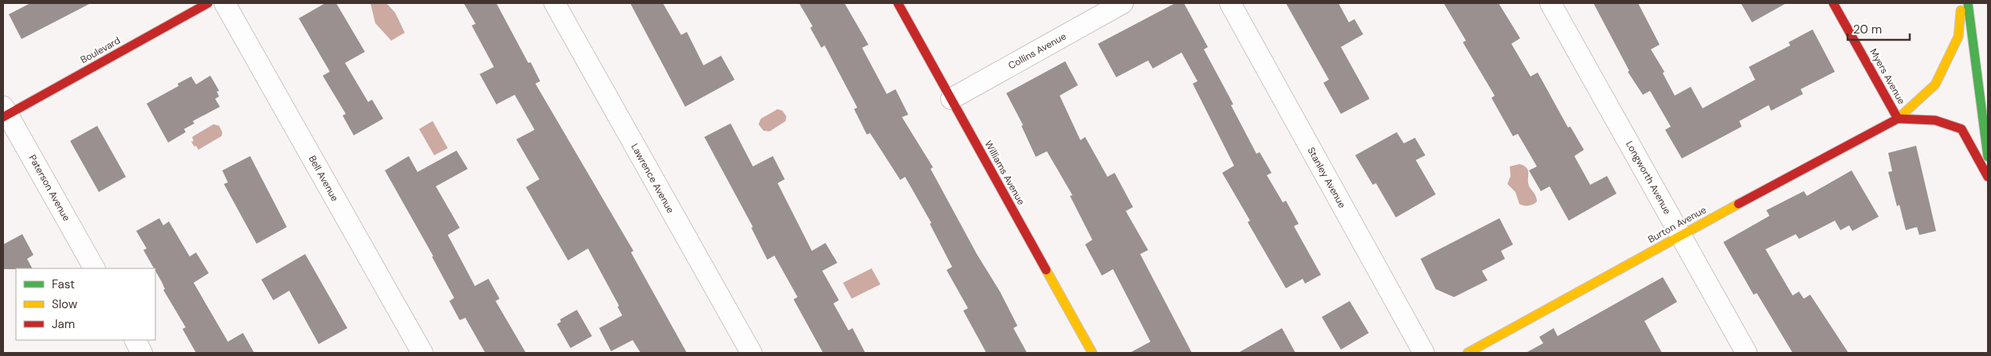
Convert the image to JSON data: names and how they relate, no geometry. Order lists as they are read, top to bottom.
{
  "streets": {
    "main road": [
      "Boulevard",
      "Myers Avenue",
      "Williams Avenue",
      "Burton Avenue"
    ],
    "street": [
      "Collins Avenue",
      "Stanley Avenue",
      "Longworth Avenue",
      "Bell Avenue",
      "Lawrence Avenue",
      "Paterson Avenue"
    ]
  },
  "crossings": [
    ["Boulevard", "Paterson Avenue"],
    ["Collins Avenue", "Williams Avenue"],
    ["Myers Avenue", "Burton Avenue"],
    ["Longworth Avenue", "Burton Avenue"]
  ],
  "legend": ["Fast", "Slow", "Jam"],
  "scale_bar": "20 m"
}
